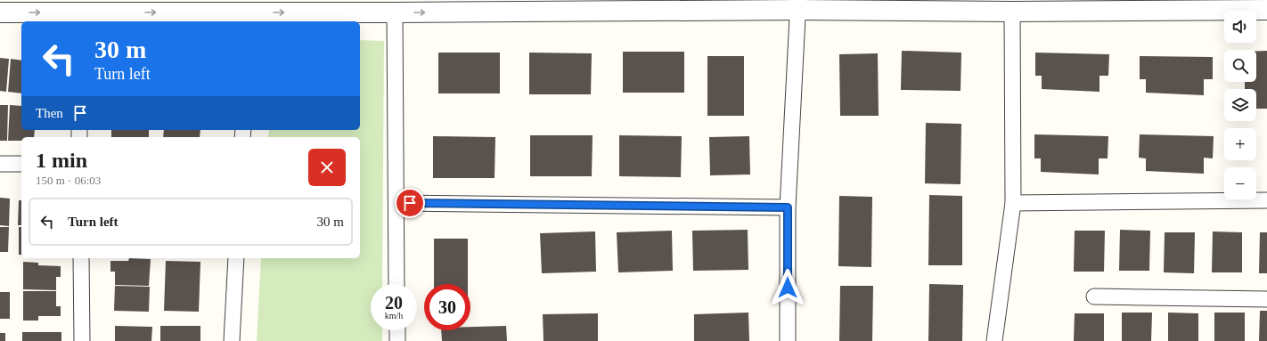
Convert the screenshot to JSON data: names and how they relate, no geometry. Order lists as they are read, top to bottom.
{
  "page": {
    "map_buttons": ["+", "−"],
    "turn": ["30 m", "Turn left"],
    "then": "Then",
    "heading": ["1 min", "150 m · 06:03"],
    "list": [
      {
        "name": "Turn left",
        "value": "30 m"
      }
    ],
    "speed": "20 km/h",
    "limit": "30"
  }
}
